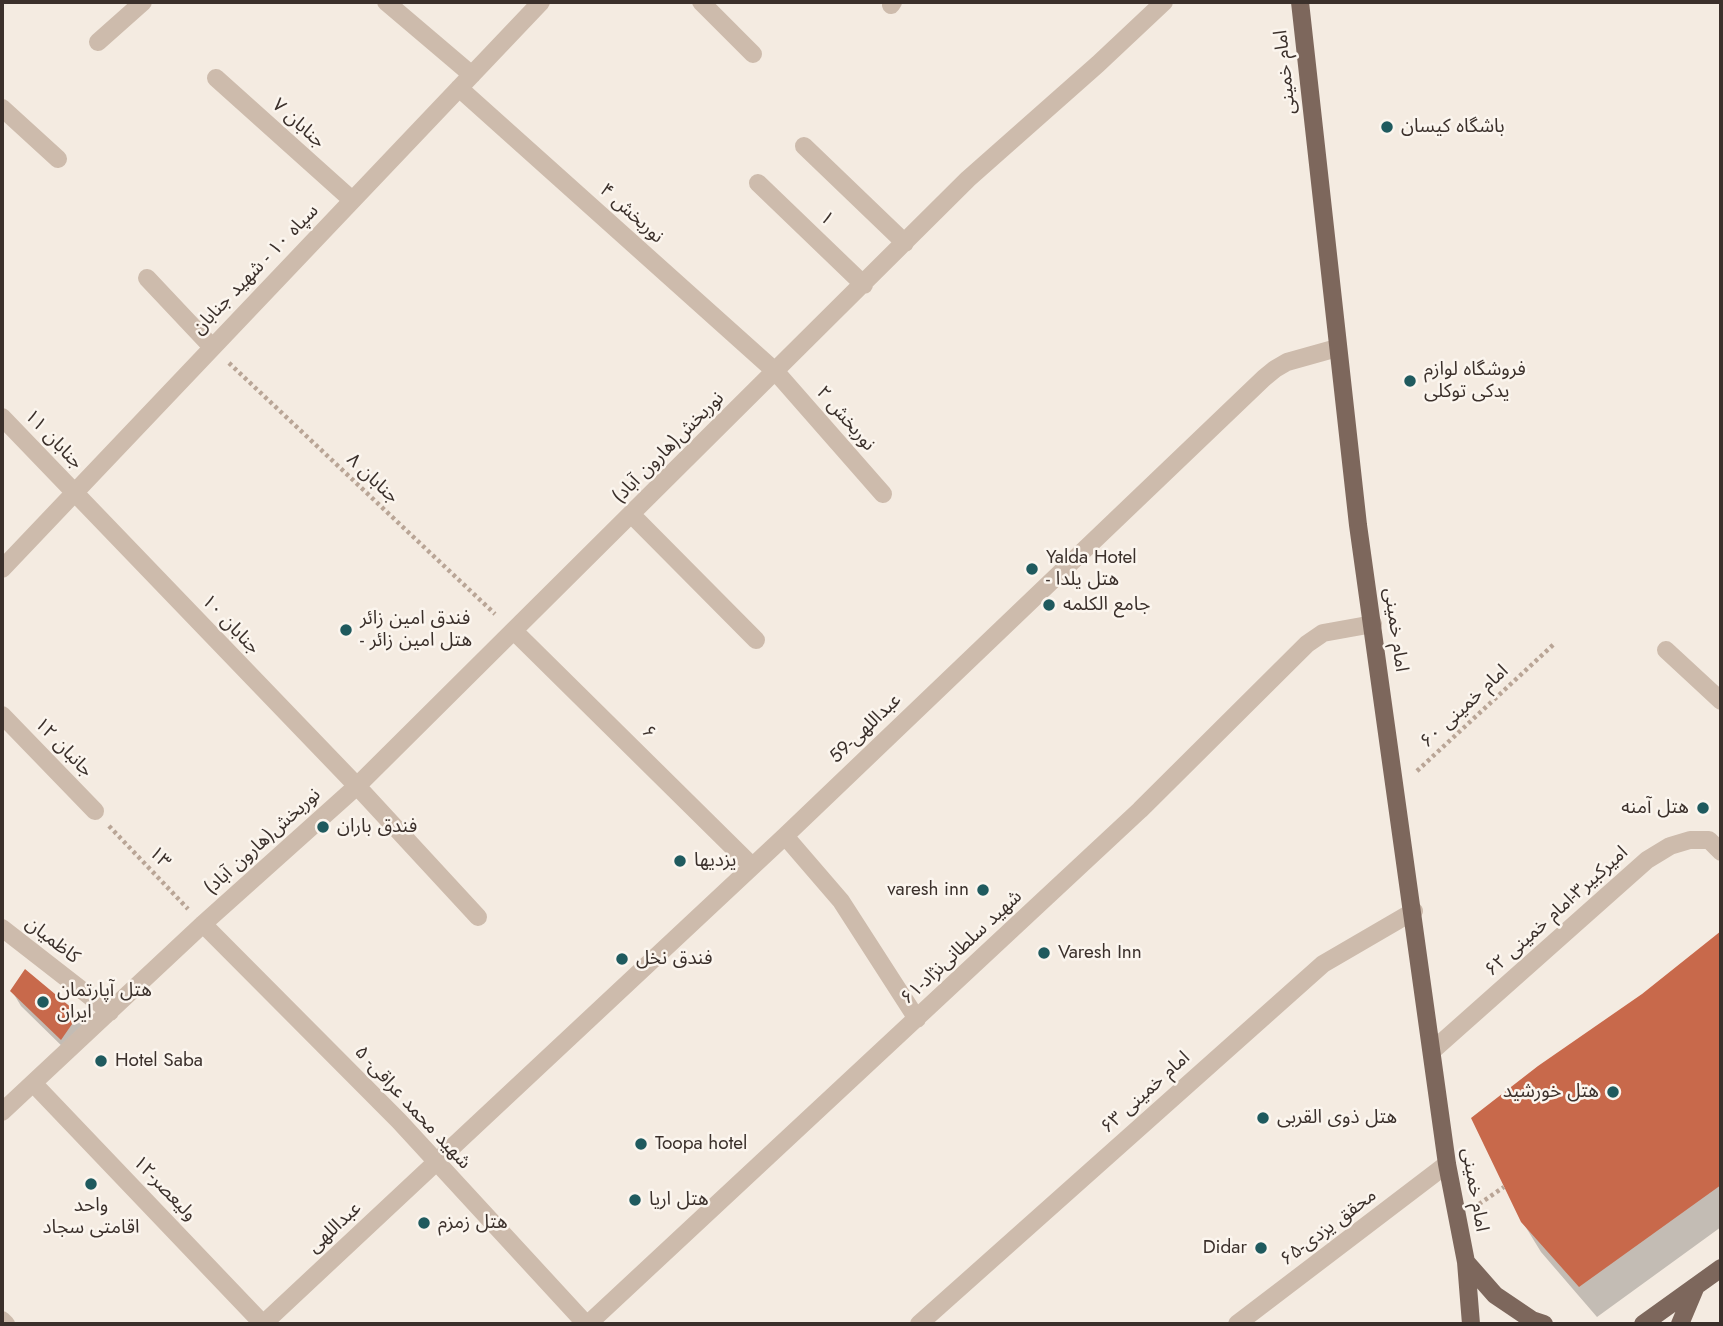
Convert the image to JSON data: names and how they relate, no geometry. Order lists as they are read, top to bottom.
{
  "streets": {
    "main road": ["امام خمینی"],
    "street": [
      "جنابان ۷",
      "نوربخش ۴",
      "۱",
      "سپاه ۱۰ - شهید جنابان",
      "نوربخش ۲",
      "جنابان ۱۱",
      "نوربخش(هارون آباد)",
      "جنابان ۱۰",
      "عبداللهی-59",
      "۶",
      "جانبان ۱۲",
      "امیرکبیر۳-امام خمینی ۶۲",
      "کاظمیان",
      "شهید سلطانی‌نژاد-۶۱",
      "امام خمینی ۶۳",
      "شهید محمد عراقی- ۵",
      "ولیعصر-۱۲",
      "عبداللهی",
      "محقق یزدی-۶۵"
    ],
    "path": ["جنابان ۸", "امام خمینی ۶۰", "۱۳"]
  },
  "crossings": [
    ["امام خمینی", "امام خمینی ۶۰"],
    ["امام خمینی", "عبداللهی-59"],
    ["امام خمینی", "امیرکبیر۳-امام خمینی ۶۲"],
    ["امام خمینی", "شهید سلطانی‌نژاد-۶۱"],
    ["امام خمینی", "امام خمینی ۶۳"],
    ["امام خمینی", "محقق یزدی-۶۵"],
    ["جنابان ۷", "سپاه ۱۰ - شهید جنابان"],
    ["نوربخش ۴", "سپاه ۱۰ - شهید جنابان"],
    ["نوربخش ۴", "نوربخش ۲"],
    ["نوربخش ۴", "نوربخش(هارون آباد)"],
    ["۱", "نوربخش(هارون آباد)"],
    ["سپاه ۱۰ - شهید جنابان", "جنابان ۱۱"],
    ["سپاه ۱۰ - شهید جنابان", "جنابان ۸"],
    ["سپاه ۱۰ - شهید جنابان", "جنابان ۱۰"],
    ["نوربخش ۲", "نوربخش(هارون آباد)"],
    ["جنابان ۱۱", "جنابان ۱۰"],
    ["نوربخش(هارون آباد)", "جنابان ۸"],
    ["نوربخش(هارون آباد)", "جنابان ۱۰"],
    ["نوربخش(هارون آباد)", "۶"],
    ["نوربخش(هارون آباد)", "۱۳"],
    ["نوربخش(هارون آباد)", "کاظمیان"],
    ["نوربخش(هارون آباد)", "شهید محمد عراقی- ۵"],
    ["نوربخش(هارون آباد)", "ولیعصر-۱۲"],
    ["جنابان ۸", "۶"],
    ["عبداللهی-59", "۶"],
    ["عبداللهی-59", "شهید محمد عراقی- ۵"],
    ["عبداللهی-59", "عبداللهی"],
    ["جانبان ۱۲", "۱۳"],
    ["۱۳", "شهید محمد عراقی- ۵"],
    ["شهید سلطانی‌نژاد-۶۱", "شهید محمد عراقی- ۵"],
    ["شهید محمد عراقی- ۵", "عبداللهی"],
    ["ولیعصر-۱۲", "عبداللهی"]
  ],
  "places": [
    "باشگاه کیسان",
    "فروشگاه لوازم یدکی توکلی",
    "Yalda Hotel - هتل یلدا",
    "جامع الکلمه",
    "فندق امین زائر - هتل امین زائر",
    "هتل آمنه",
    "فندق باران",
    "یزدیها",
    "varesh inn",
    "Varesh Inn",
    "فندق نخل",
    "هتل آپارتمان ایران",
    "Hotel Saba",
    "هتل خورشید",
    "هتل ذوی القربی",
    "Toopa hotel",
    "واحد اقامتی سجاد",
    "هتل اریا",
    "هتل زمزم",
    "Didar"
  ]
}
